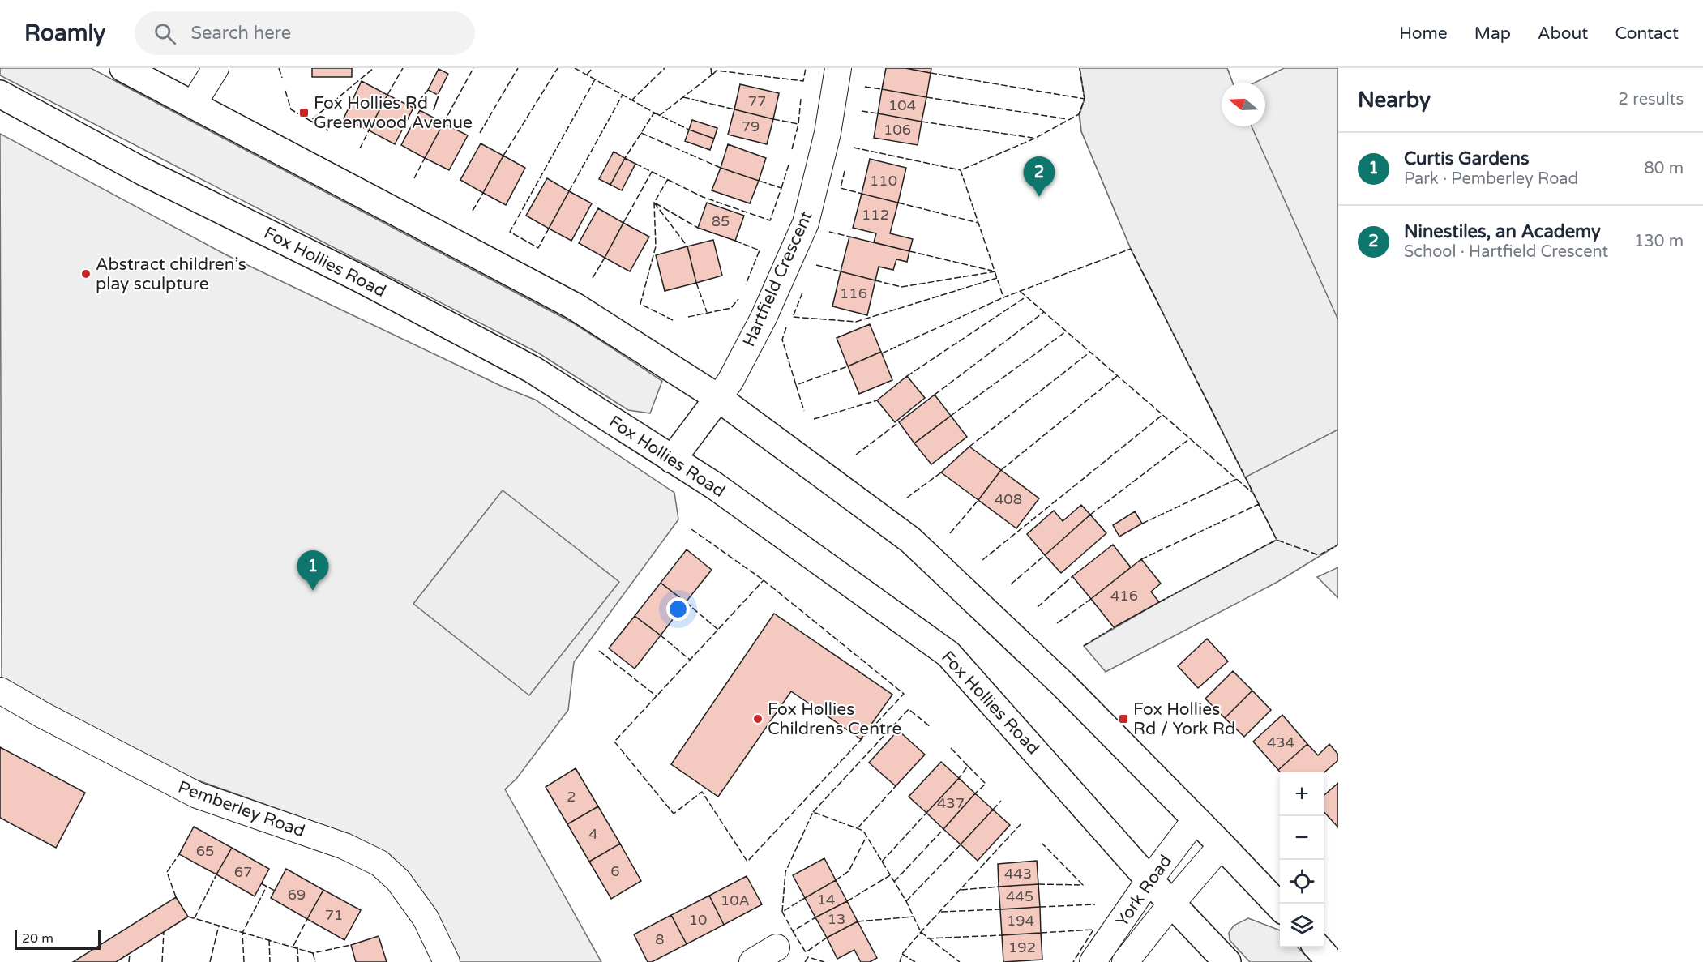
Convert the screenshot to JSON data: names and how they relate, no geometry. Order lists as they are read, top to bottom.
{
  "streets": {
    "main road": ["Fox Hollies Road"],
    "street": ["Hartfield Crescent", "Pemberley Road", "York Road"]
  },
  "crossings": [
    ["Fox Hollies Road", "York Road"]
  ],
  "places": {
    "transit": ["Fox Hollies Rd / Greenwood Avenue", "Fox Hollies Rd / York Rd"],
    "other": ["Abstract children’s play sculpture", "Fox Hollies Childrens Centre"]
  },
  "house_numbers": [
    "77",
    "104",
    "79",
    "106",
    "110",
    "112",
    "85",
    "116",
    "408",
    "416",
    "434",
    "2",
    "437",
    "4",
    "65",
    "6",
    "67",
    "443",
    "69",
    "445",
    "14",
    "10A",
    "71",
    "13",
    "10",
    "194",
    "8",
    "192"
  ],
  "scale_bar": "20 m",
  "north": "left",
  "page": {
    "header": "Roamly",
    "search": "Search here",
    "nav": [
      "Home",
      "Map",
      "About",
      "Contact"
    ],
    "heading": ["Nearby", "2 results"],
    "list": [
      {
        "mark": "1",
        "name": "Curtis Gardens",
        "note": "Park · Pemberley Road",
        "value": "80 m"
      },
      {
        "mark": "2",
        "name": "Ninestiles, an Academy",
        "note": "School · Hartfield Crescent",
        "value": "130 m"
      }
    ],
    "pins": ["2", "1"],
    "map_buttons": ["+", "−"],
    "scale": "20 m"
  }
}
